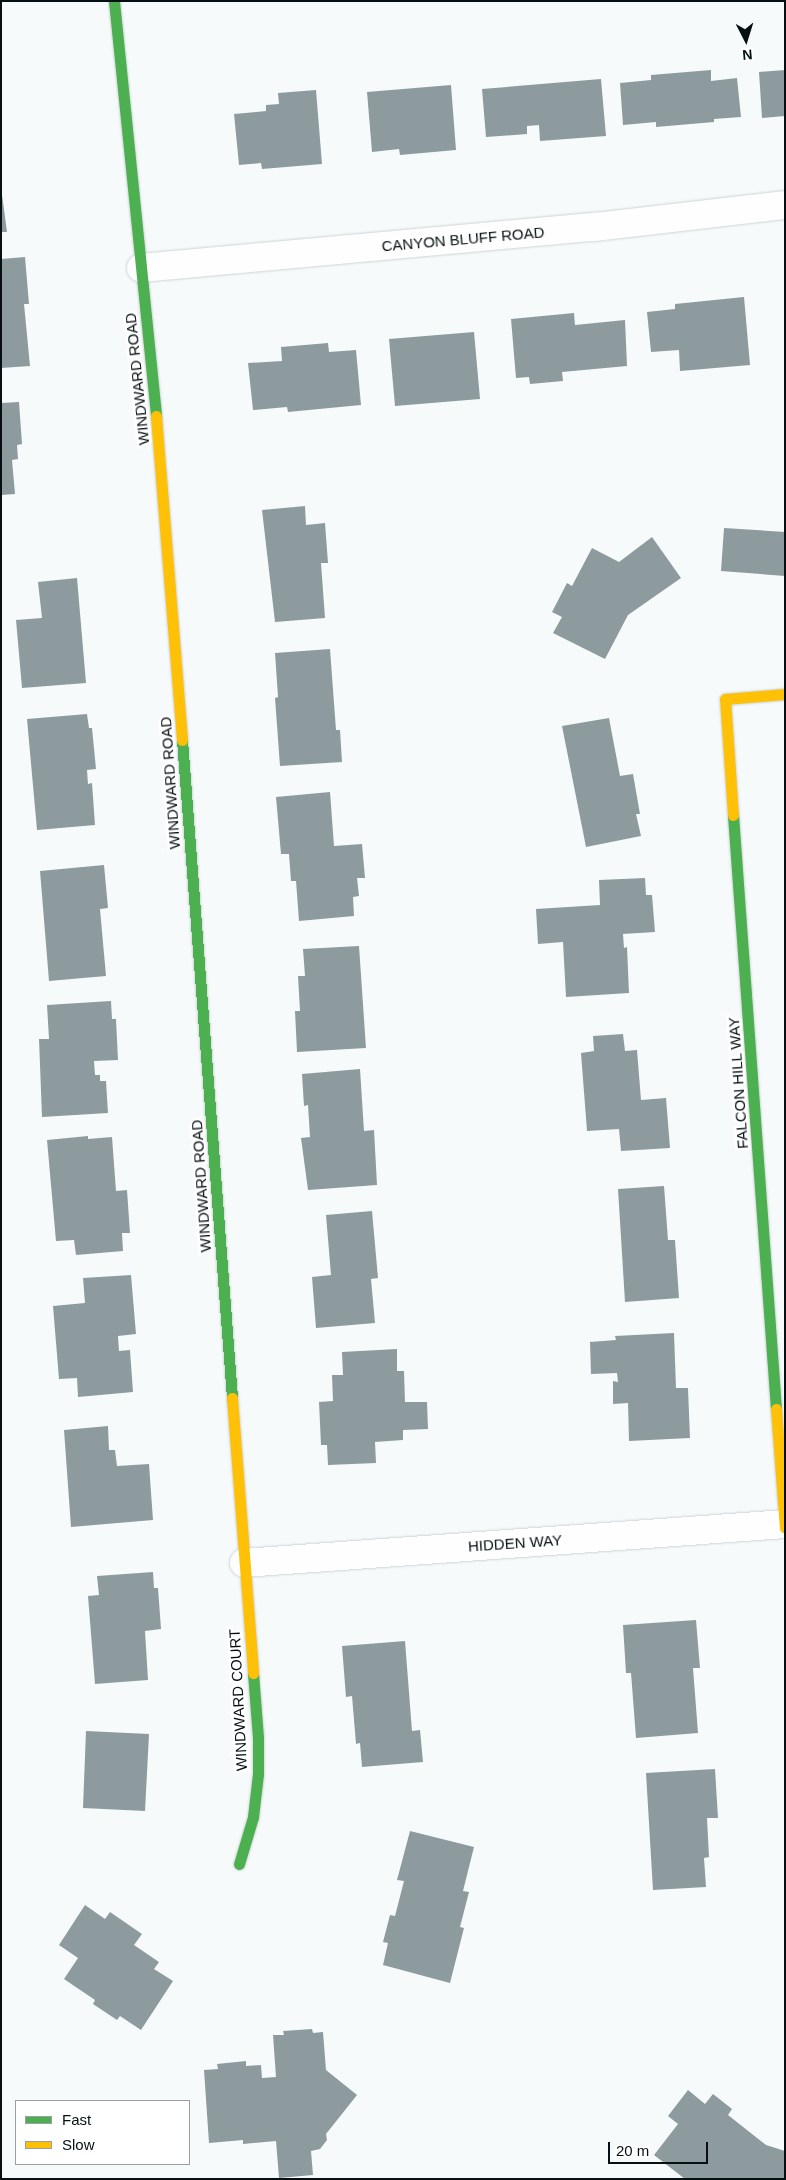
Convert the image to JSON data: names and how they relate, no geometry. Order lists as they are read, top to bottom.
{
  "streets": {
    "street": [
      "CANYON BLUFF ROAD",
      "WINDWARD ROAD",
      "FALCON HILL WAY",
      "HIDDEN WAY",
      "WINDWARD COURT"
    ]
  },
  "crossings": [
    ["CANYON BLUFF ROAD", "WINDWARD ROAD"],
    ["WINDWARD ROAD", "HIDDEN WAY"],
    ["WINDWARD ROAD", "WINDWARD COURT"],
    ["FALCON HILL WAY", "HIDDEN WAY"],
    ["HIDDEN WAY", "WINDWARD COURT"]
  ],
  "legend": ["Fast", "Slow"],
  "scale_bar": "20 m",
  "north": "bottom"
}
